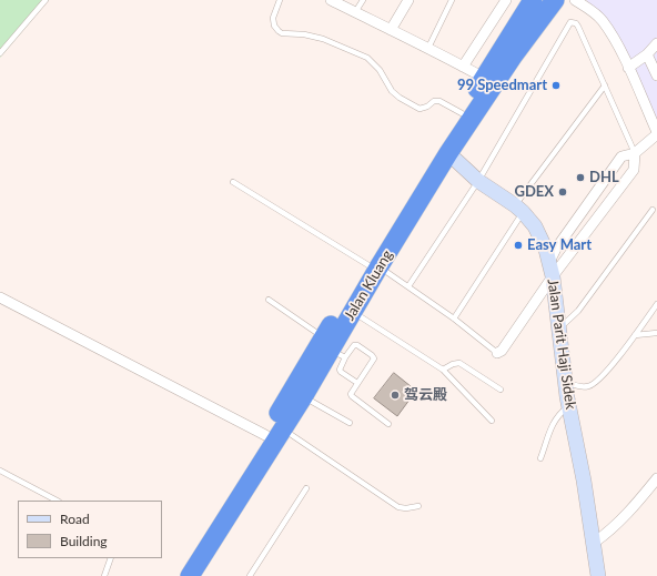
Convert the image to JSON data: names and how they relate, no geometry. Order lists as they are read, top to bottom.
{
  "streets": {
    "highway": ["Jalan Kluang"],
    "street": ["Jalan Parit Haji Sidek"]
  },
  "crossings": [
    ["Jalan Kluang", "Jalan Parit Haji Sidek"]
  ],
  "places": [
    "99 Speedmart",
    "DHL",
    "GDEX",
    "Easy Mart",
    "驾云殿"
  ],
  "legend": ["Road", "Building"]
}
